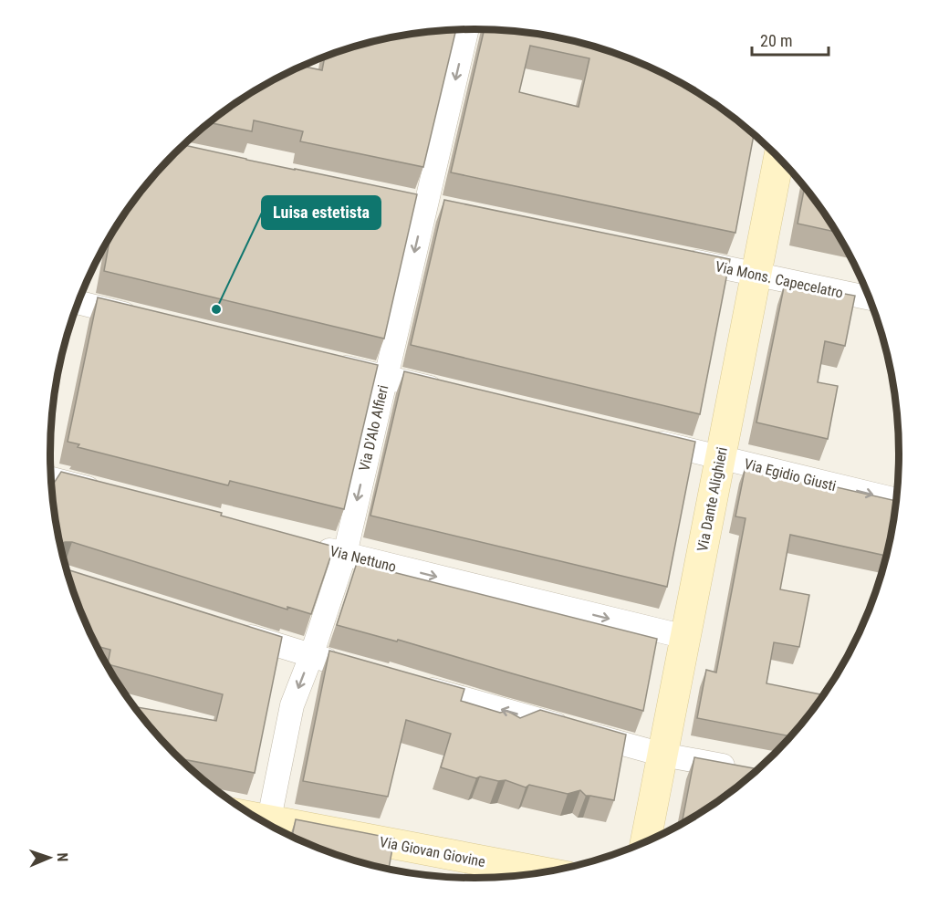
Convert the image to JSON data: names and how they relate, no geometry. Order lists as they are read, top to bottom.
{
  "streets": {
    "street": [
      "Via Mons. Capecelatro",
      "Via D'Alo Alfieri",
      "Via Egidio Giusti",
      "Via Dante Alighieri",
      "Via Nettuno",
      "Via Giovan Giovine"
    ]
  },
  "crossings": [
    ["Via Mons. Capecelatro", "Via Dante Alighieri"],
    ["Via D'Alo Alfieri", "Via Nettuno"],
    ["Via Egidio Giusti", "Via Dante Alighieri"],
    ["Via Dante Alighieri", "Via Nettuno"]
  ],
  "one_way": ["Via D'Alo Alfieri", "Via Egidio Giusti"],
  "places": ["Luisa estetista"],
  "scale_bar": "20 m",
  "north": "right"
}
